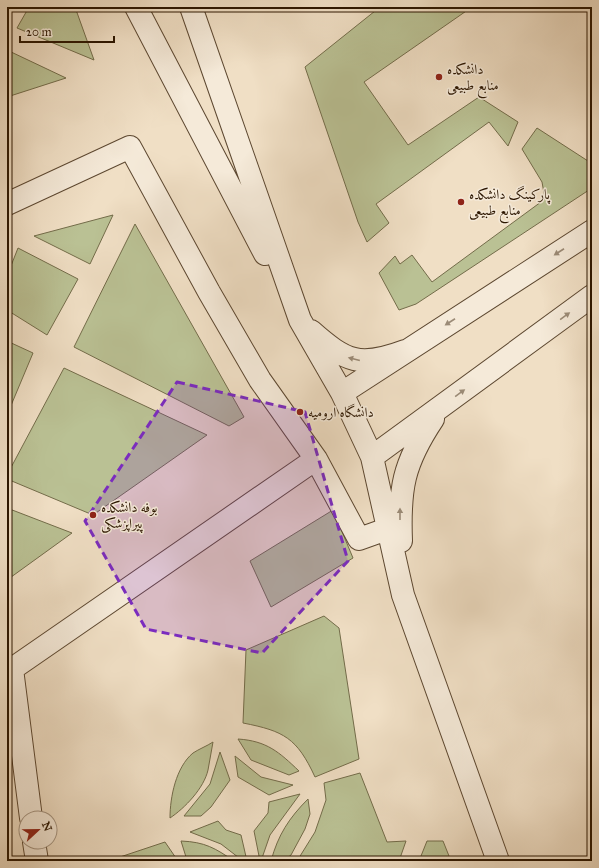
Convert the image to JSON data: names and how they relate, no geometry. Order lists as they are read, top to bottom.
{
  "places": [
    "دانشکده منابع طبیعی",
    "پارکینگ دانشکده منابع طبیعی",
    "دانشگاه ارومیه",
    "بوفه دانشکده پیراپزشکی"
  ],
  "scale_bar": "20 m",
  "north": "right"
}
